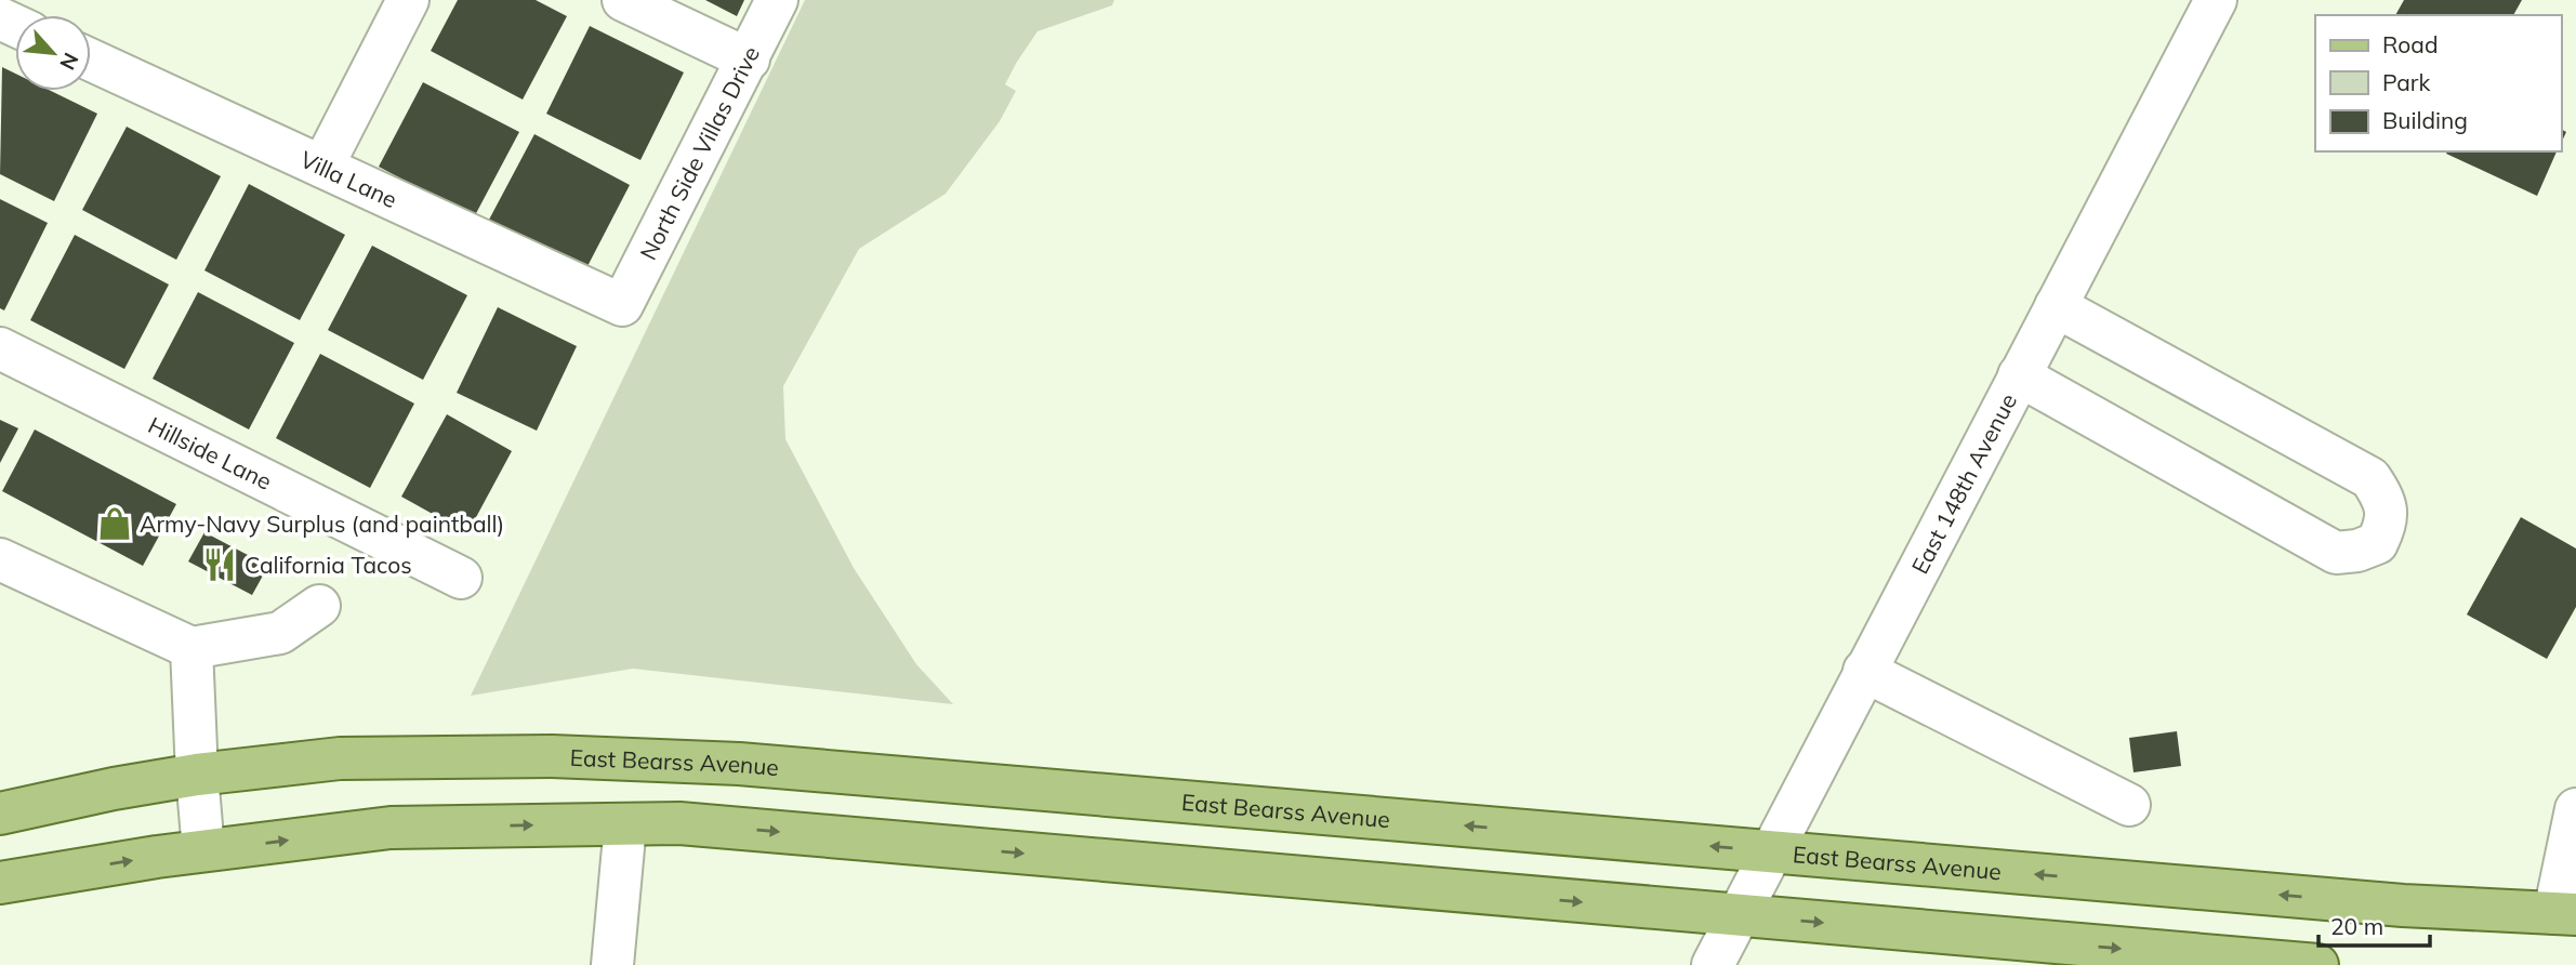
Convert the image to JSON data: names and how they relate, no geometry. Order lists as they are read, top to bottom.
{
  "streets": {
    "main road": ["East Bearss Avenue"],
    "street": [
      "North Side Villas Drive",
      "Villa Lane",
      "Hillside Lane",
      "East 148th Avenue"
    ]
  },
  "crossings": [
    ["North Side Villas Drive", "Villa Lane"],
    ["East 148th Avenue", "East Bearss Avenue"]
  ],
  "places": {
    "shop": ["Army-Navy Surplus (and paintball)"],
    "restaurant": ["California Tacos"]
  },
  "legend": ["Road", "Park", "Building"],
  "scale_bar": "20 m",
  "north": "bottom right"
}
